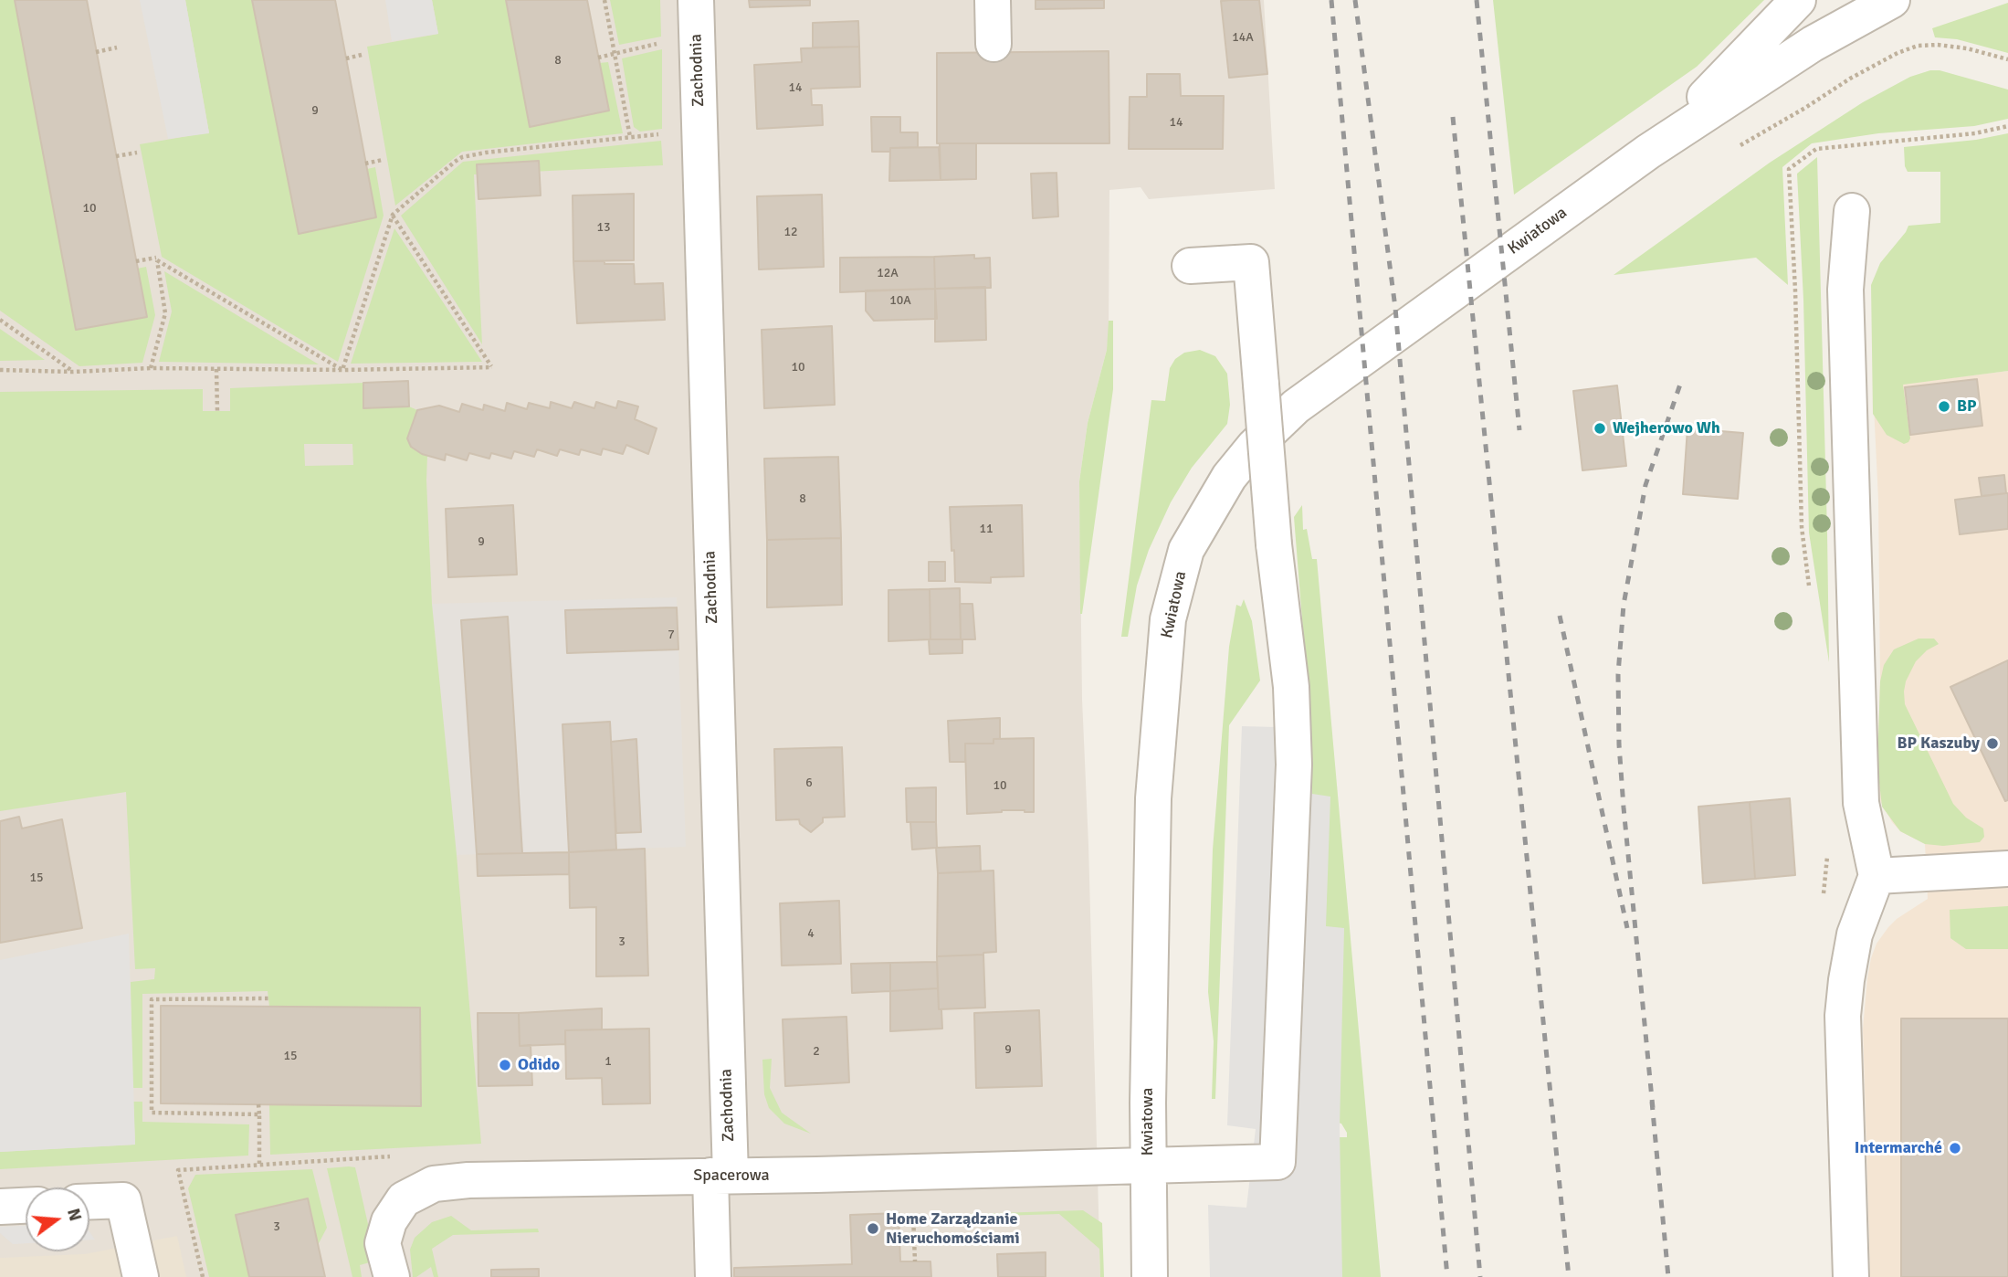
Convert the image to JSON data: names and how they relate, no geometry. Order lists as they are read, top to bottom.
{
  "streets": {
    "street": ["Zachodnia", "Kwiatowa", "Spacerowa"]
  },
  "crossings": [
    ["Zachodnia", "Spacerowa"],
    ["Kwiatowa", "Spacerowa"]
  ],
  "places": [
    "BP",
    "Wejherowo Wh",
    "BP Kaszuby",
    "Odido",
    "Intermarché",
    "Home Zarządzanie Nieruchomościami"
  ],
  "house_numbers": [
    "14A",
    "8",
    "14",
    "9",
    "14",
    "10",
    "13",
    "12",
    "12A",
    "10A",
    "10",
    "8",
    "11",
    "9",
    "7",
    "6",
    "10",
    "15",
    "4",
    "3",
    "9",
    "2",
    "15",
    "1",
    "3"
  ],
  "north": "right"
}
